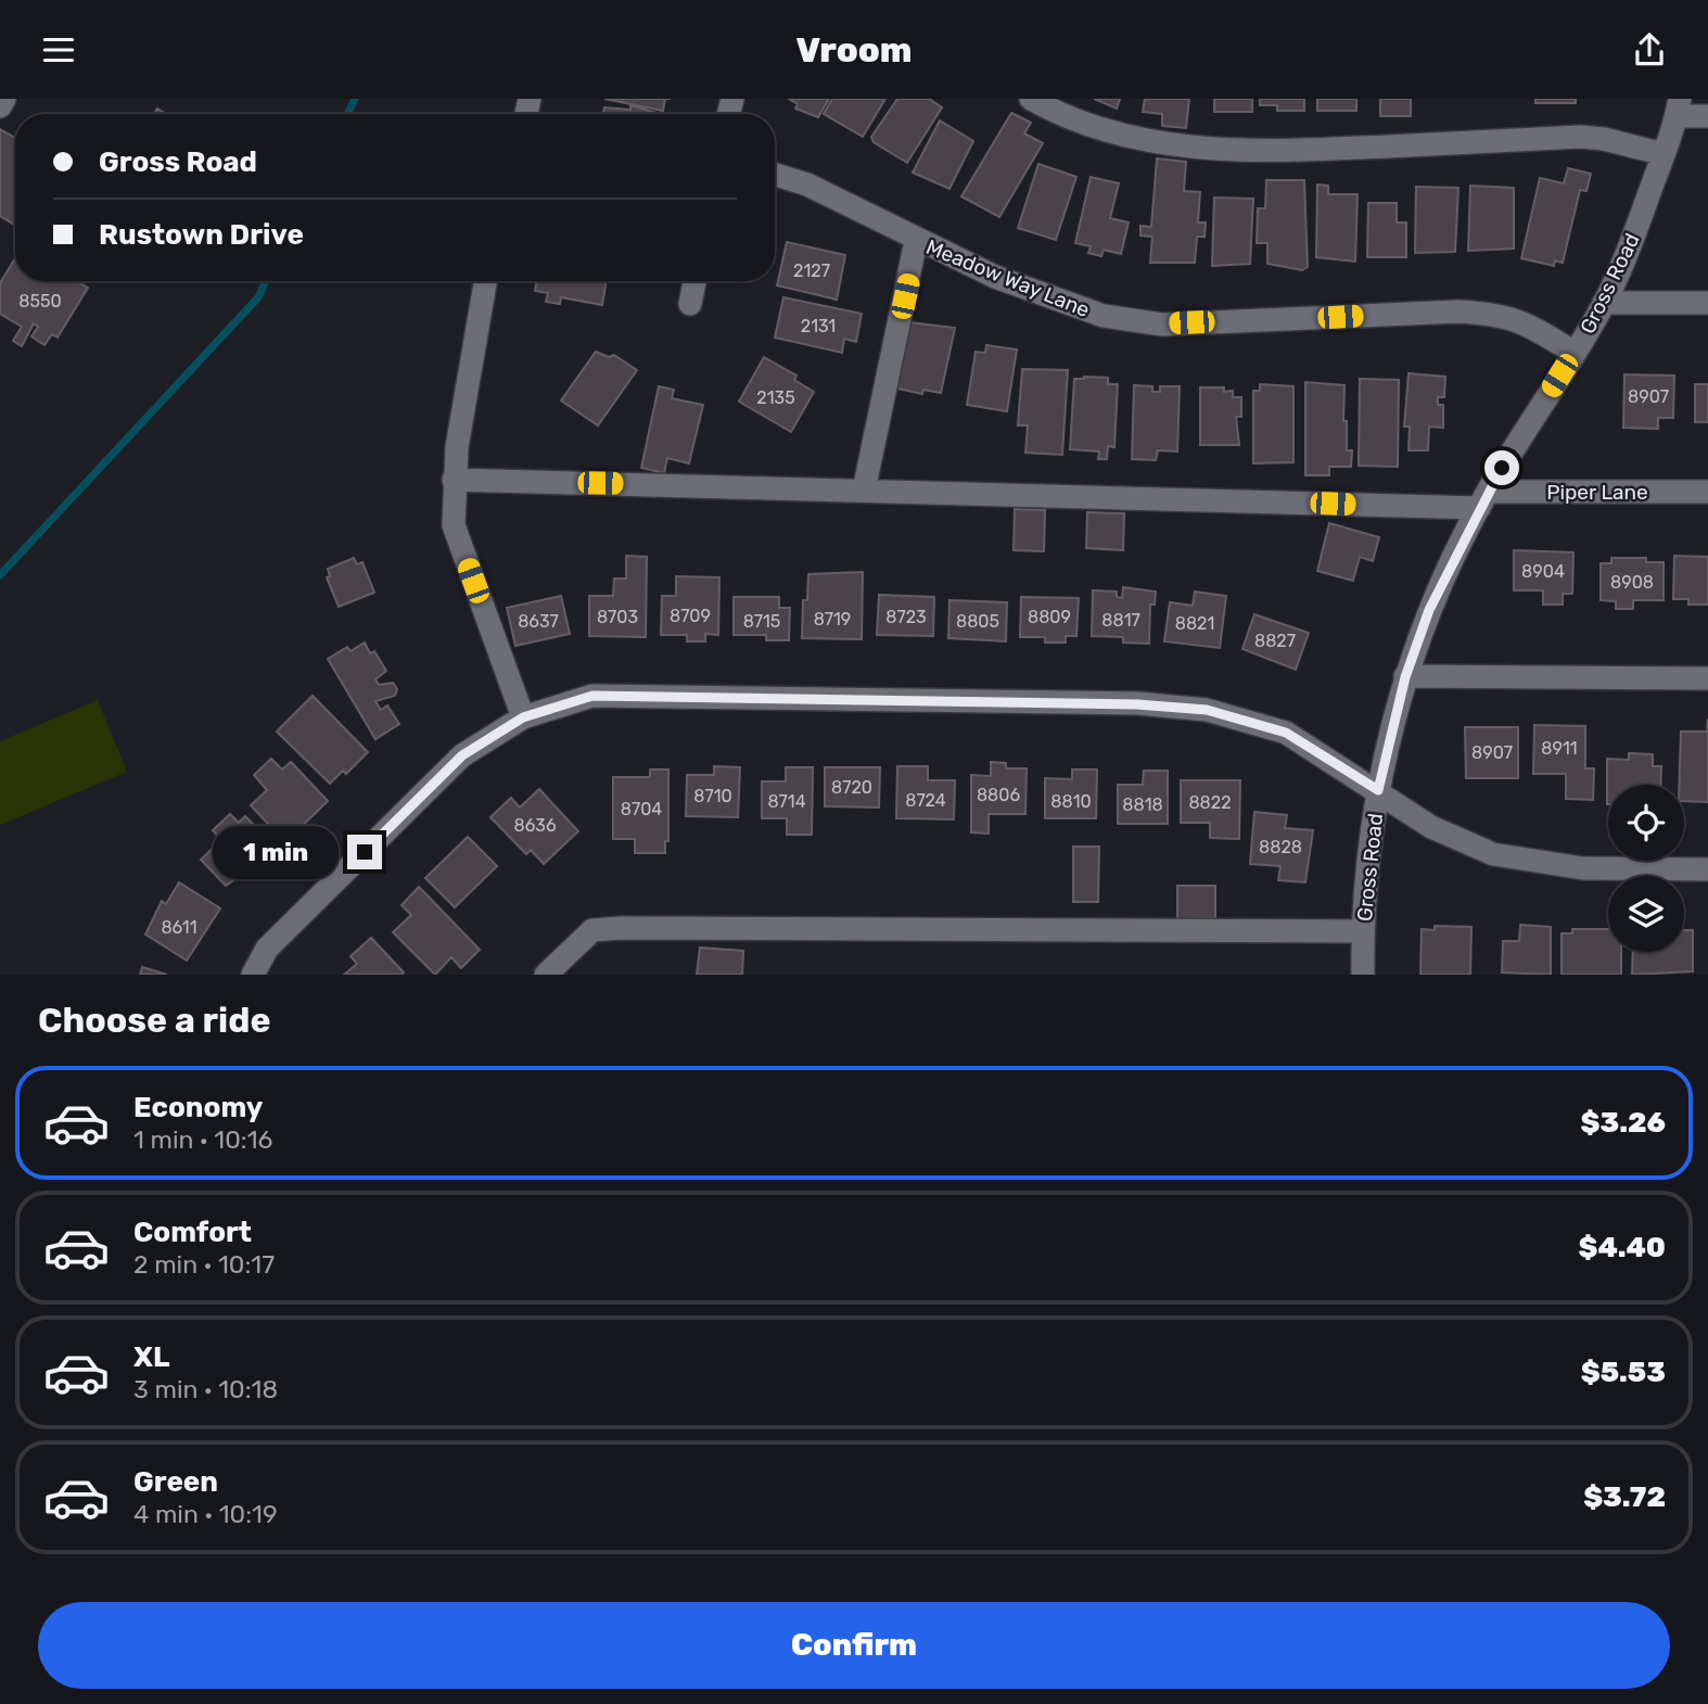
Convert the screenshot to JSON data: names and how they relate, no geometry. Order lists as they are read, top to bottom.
{
  "streets": {
    "street": ["Meadow Way Lane", "Gross Road", "Piper Lane"]
  },
  "crossings": [
    ["Meadow Way Lane", "Gross Road"],
    ["Gross Road", "Piper Lane"]
  ],
  "house_numbers": [
    "2127",
    "8550",
    "2131",
    "8907",
    "2135",
    "8904",
    "8908",
    "8709",
    "8703",
    "8723",
    "8809",
    "8719",
    "8817",
    "8637",
    "8715",
    "8805",
    "8821",
    "8827",
    "8911",
    "8907",
    "8720",
    "8806",
    "8710",
    "8724",
    "8714",
    "8810",
    "8822",
    "8818",
    "8704",
    "8636",
    "8828",
    "8611"
  ],
  "page": {
    "header": "Vroom",
    "banner": ["Gross Road", "Rustown Drive"],
    "bubble": "1 min",
    "heading": "Choose a ride",
    "list": [
      {
        "name": "Economy",
        "note": "1 min · 10:16",
        "value": "$3.26"
      },
      {
        "name": "Comfort",
        "note": "2 min · 10:17",
        "value": "$4.40"
      },
      {
        "name": "XL",
        "note": "3 min · 10:18",
        "value": "$5.53"
      },
      {
        "name": "Green",
        "note": "4 min · 10:19",
        "value": "$3.72"
      }
    ],
    "buttons": "Confirm"
  }
}
